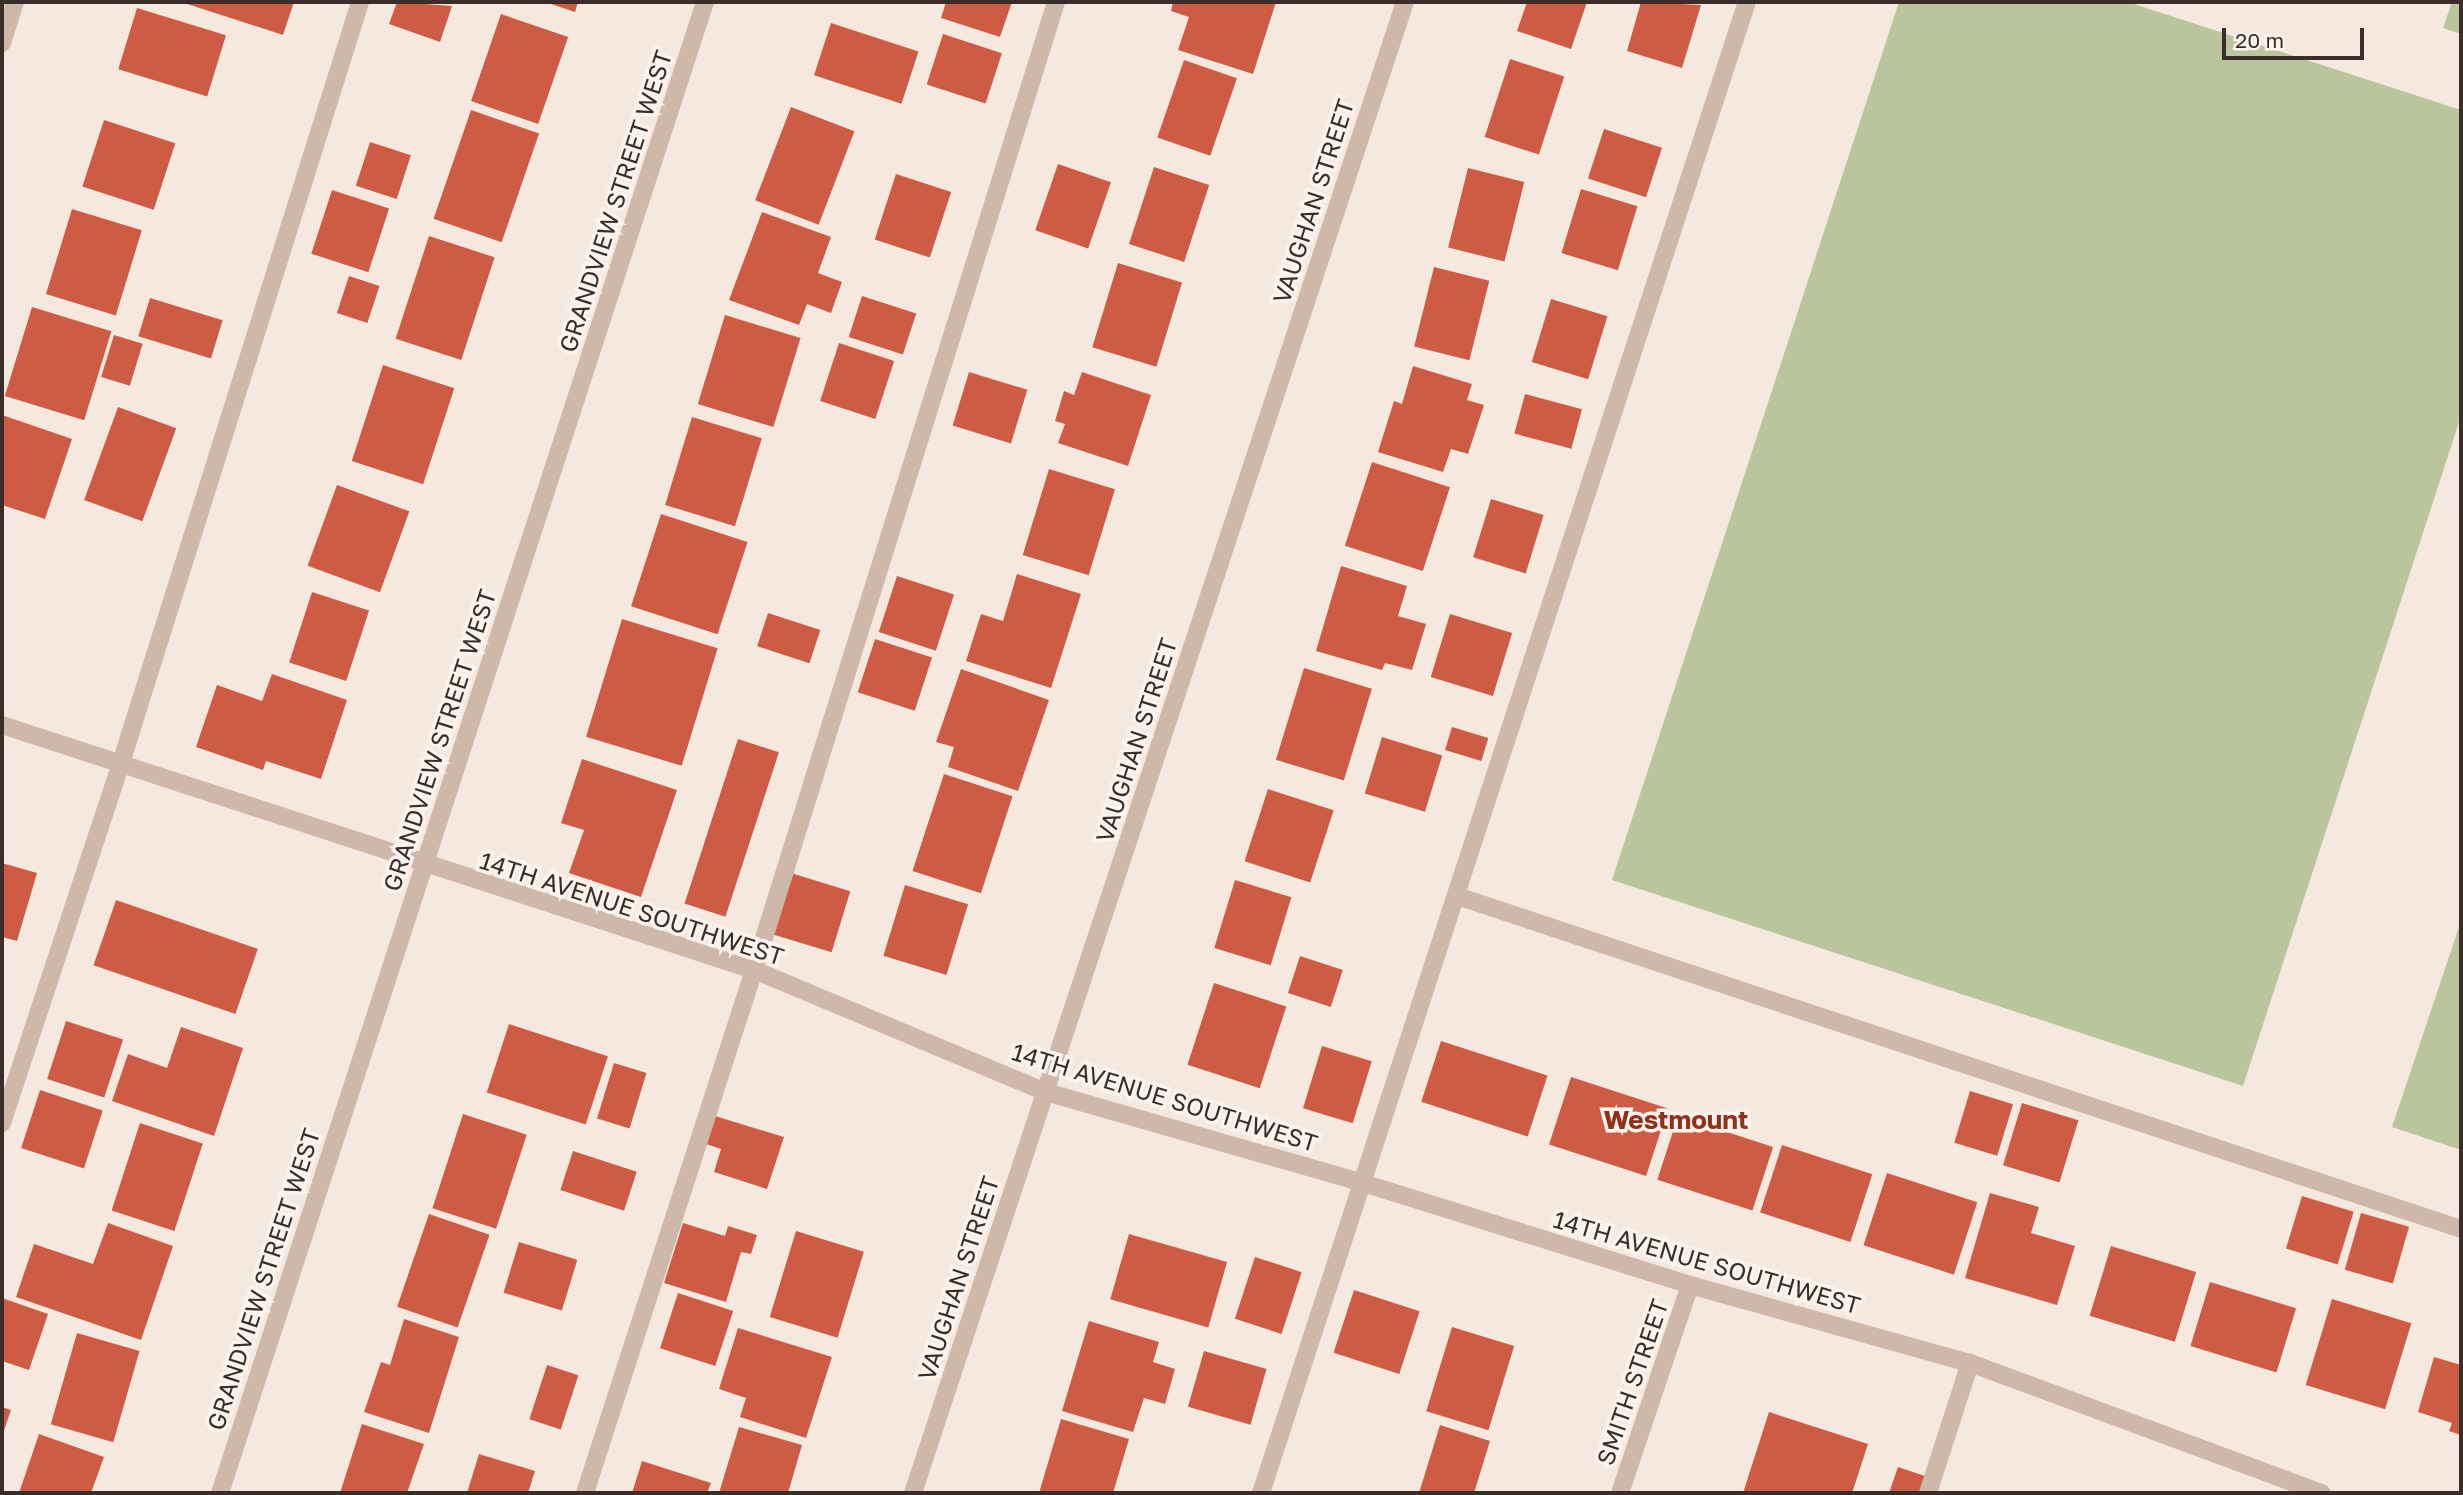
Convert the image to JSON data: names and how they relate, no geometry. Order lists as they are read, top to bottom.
{
  "streets": {
    "street": [
      "GRANDVIEW STREET WEST",
      "VAUGHAN STREET",
      "14TH AVENUE SOUTHWEST",
      "SMITH STREET"
    ]
  },
  "crossings": [
    ["GRANDVIEW STREET WEST", "14TH AVENUE SOUTHWEST"],
    ["VAUGHAN STREET", "14TH AVENUE SOUTHWEST"],
    ["14TH AVENUE SOUTHWEST", "SMITH STREET"]
  ],
  "districts": ["Westmount"],
  "scale_bar": "20 m"
}
